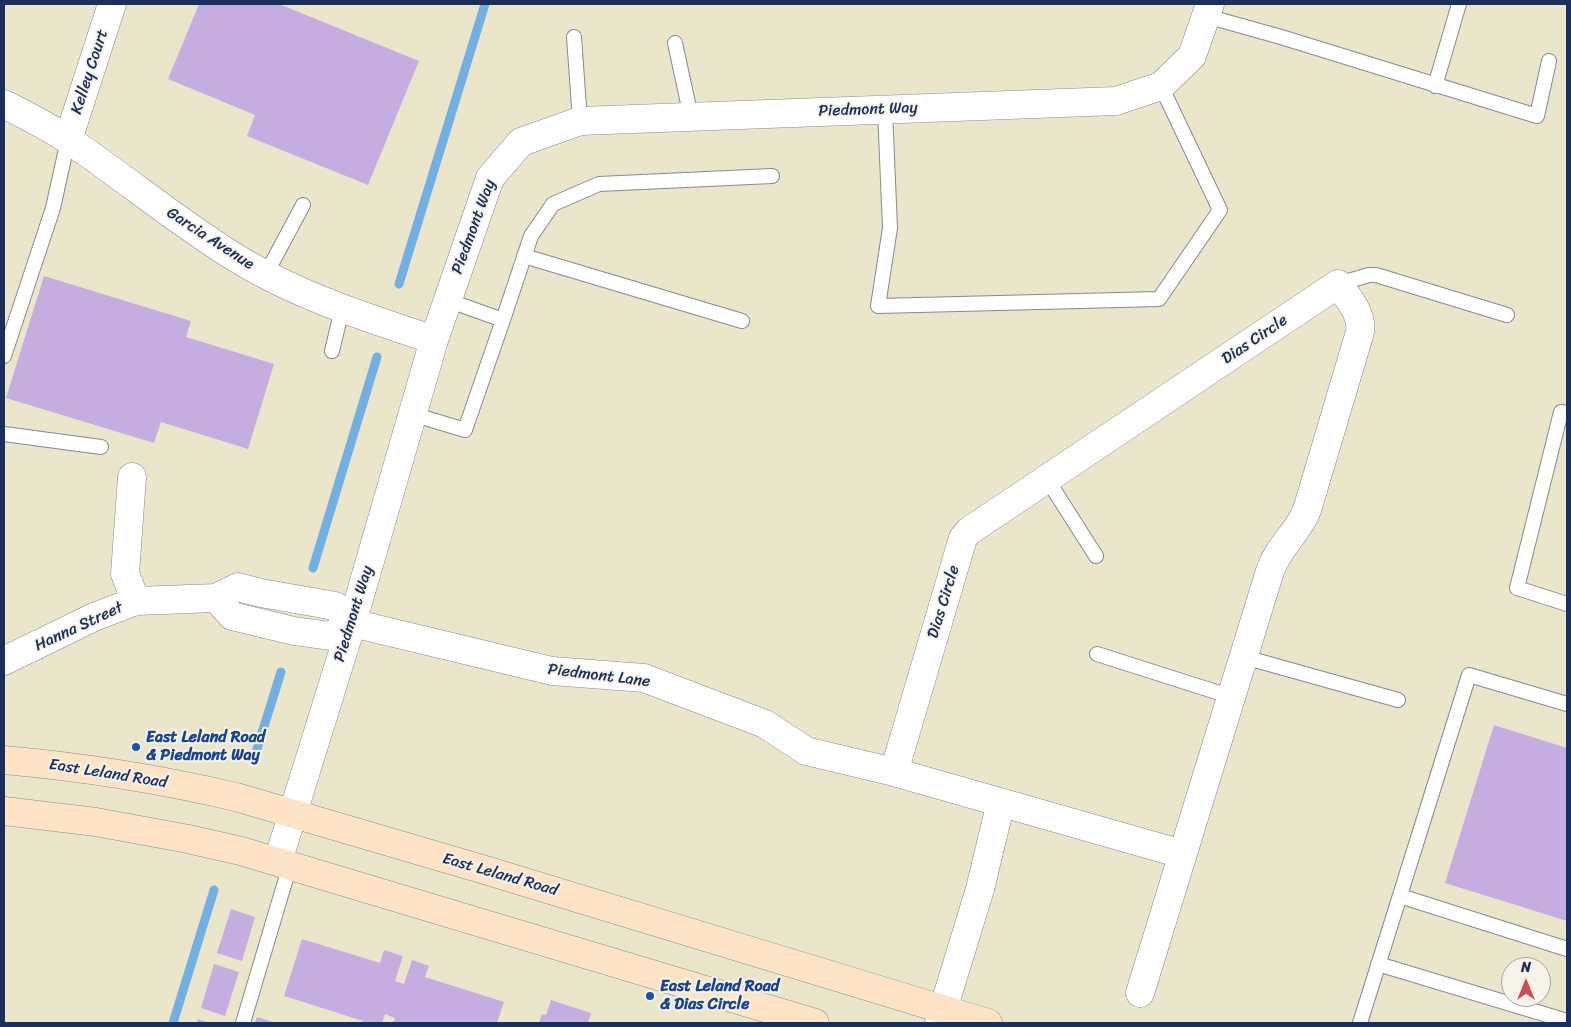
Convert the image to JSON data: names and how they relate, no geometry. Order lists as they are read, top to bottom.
{
  "streets": {
    "main road": ["East Leland Road"],
    "street": [
      "Kelley Court",
      "Piedmont Way",
      "Garcia Avenue",
      "Dias Circle",
      "Hanna Street",
      "Piedmont Lane"
    ]
  },
  "crossings": [
    ["Kelley Court", "Garcia Avenue"],
    ["Piedmont Way", "Garcia Avenue"],
    ["Piedmont Way", "Hanna Street"],
    ["Piedmont Way", "Piedmont Lane"],
    ["Piedmont Way", "East Leland Road"],
    ["Dias Circle", "Piedmont Lane"],
    ["Hanna Street", "Piedmont Lane"]
  ],
  "places": ["East Leland Road & Piedmont Way", "East Leland Road & Dias Circle"],
  "north": "top"
}
